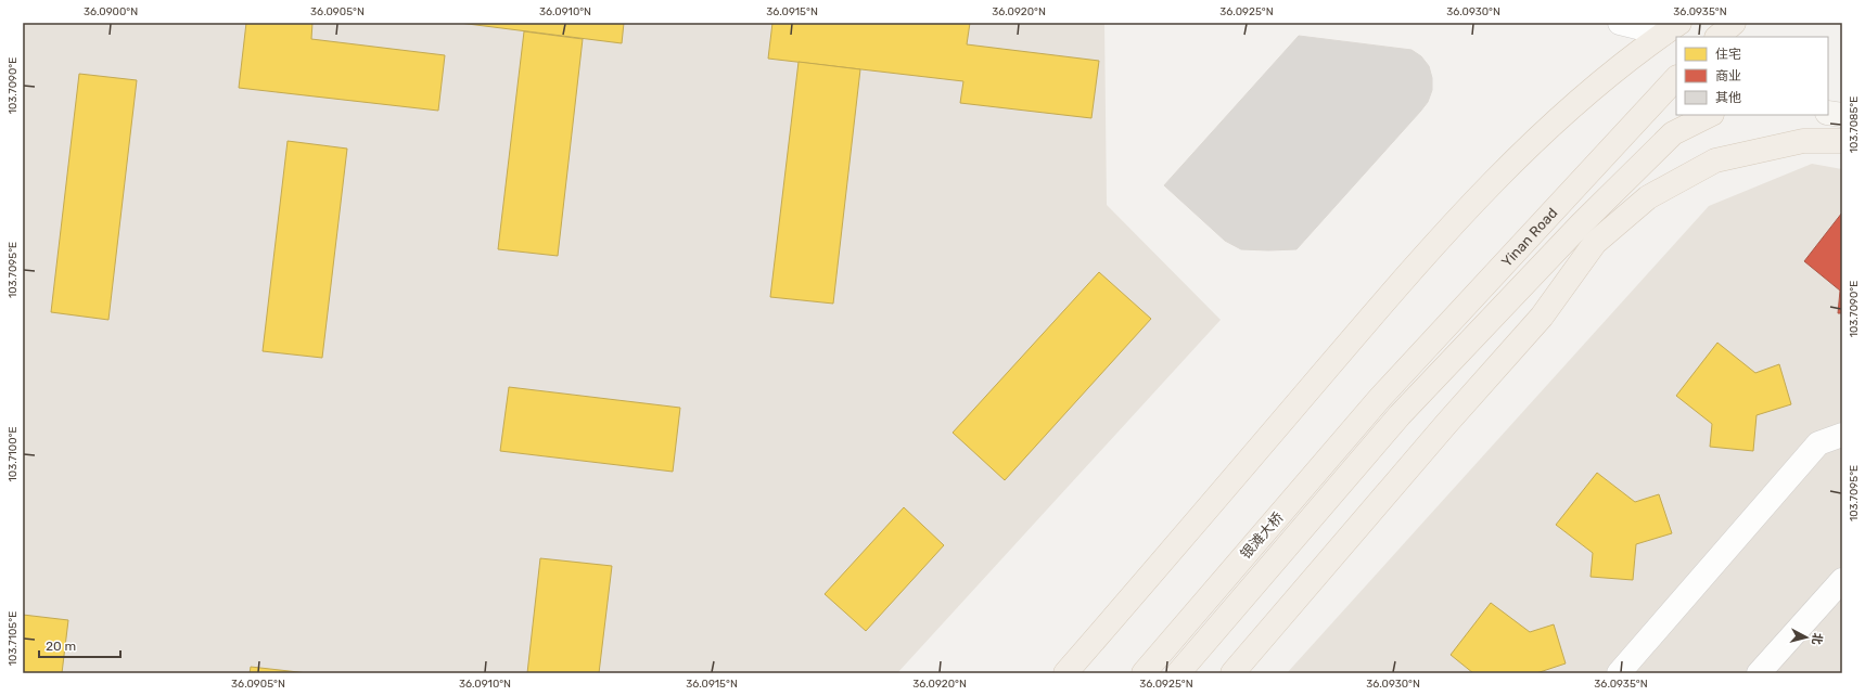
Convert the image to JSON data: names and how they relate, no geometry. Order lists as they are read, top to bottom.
{
  "streets": {
    "main road": ["Yinan Road", "银滩大桥"]
  },
  "crossings": [
    ["Yinan Road", "银滩大桥"]
  ],
  "legend": ["住宅", "商业", "其他"],
  "scale_bar": "20 m",
  "north": "right",
  "coordinates": [
    "36.0900°N",
    "36.0905°N",
    "36.0910°N",
    "36.0915°N",
    "36.0920°N",
    "36.0925°N",
    "36.0930°N",
    "36.0935°N",
    "103.7090°E",
    "103.7085°E",
    "103.7095°E",
    "103.7100°E",
    "103.7105°E"
  ]
}
